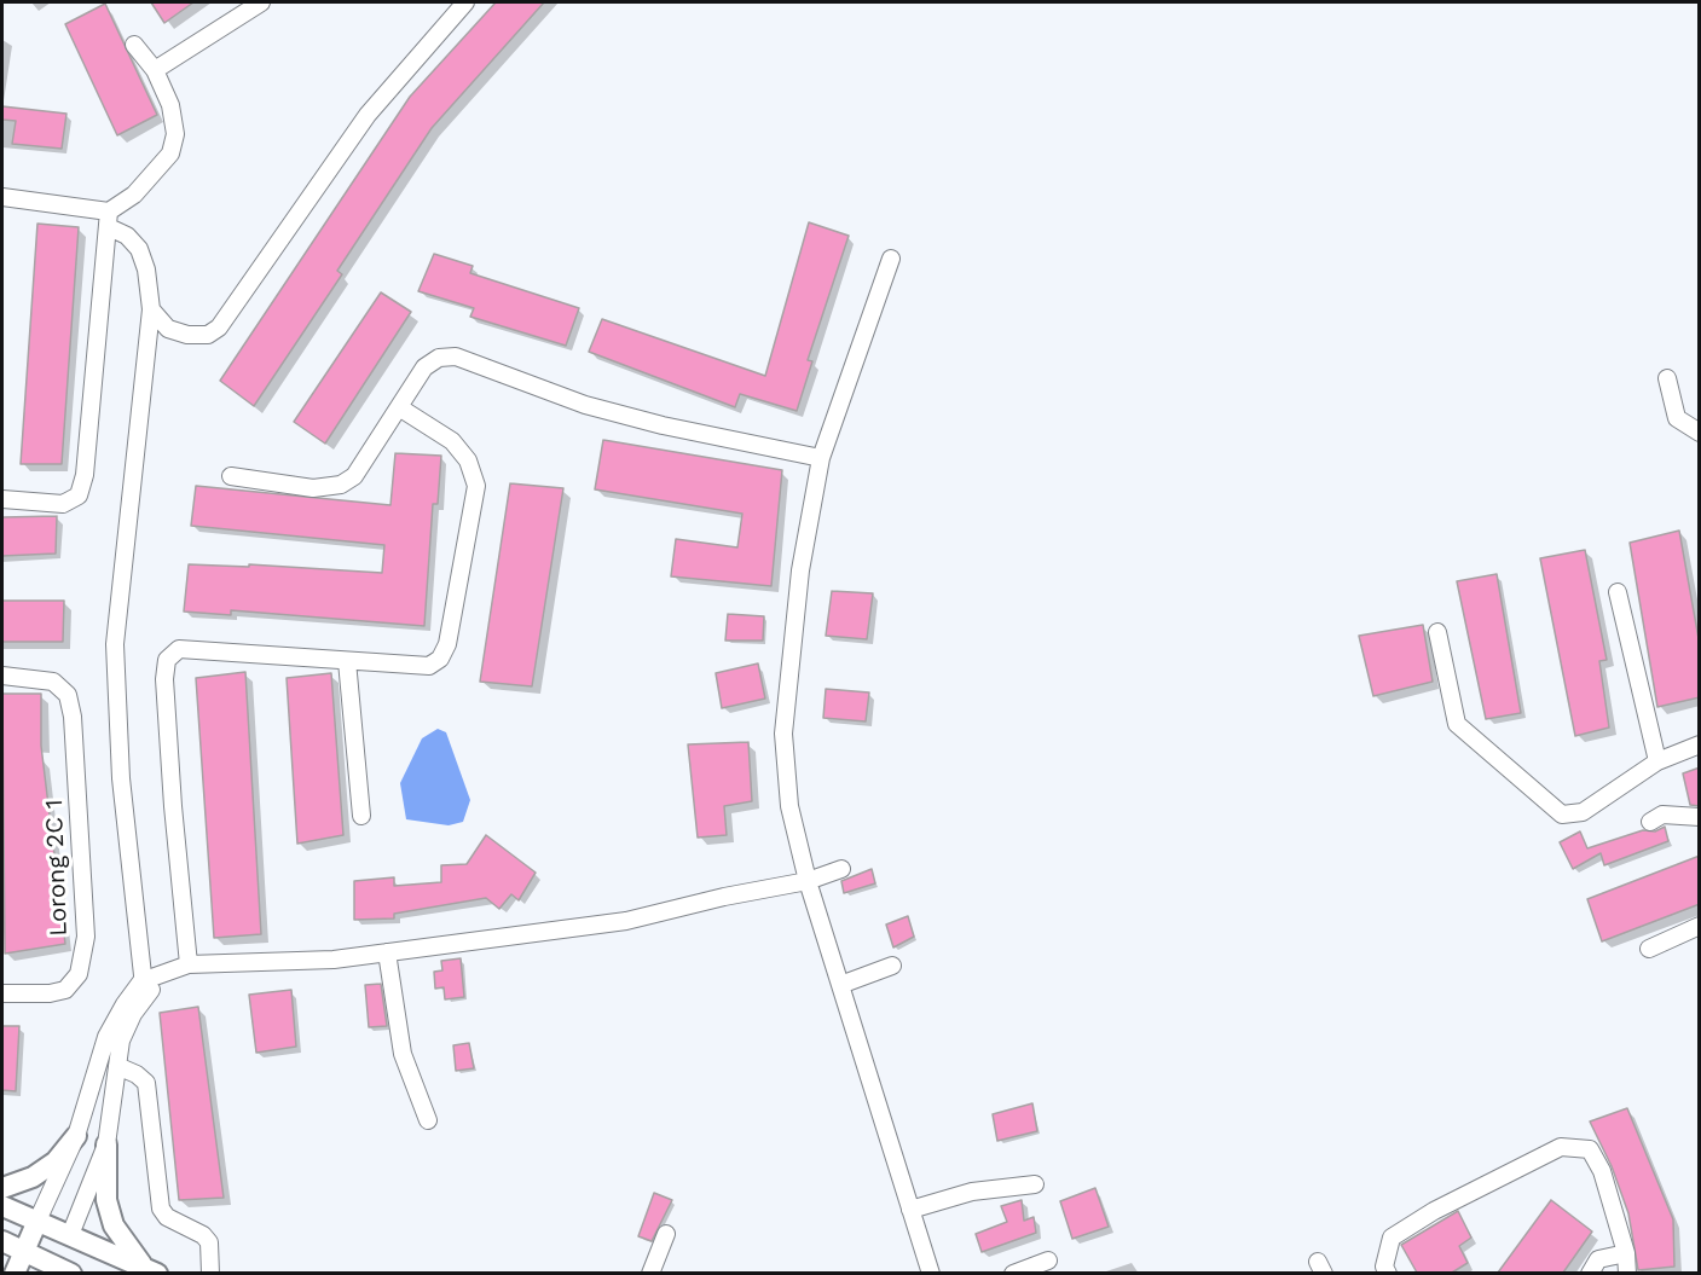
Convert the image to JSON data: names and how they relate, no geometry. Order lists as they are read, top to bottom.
{
  "streets": {
    "street": ["Lorong 2C 1"]
  }
}
